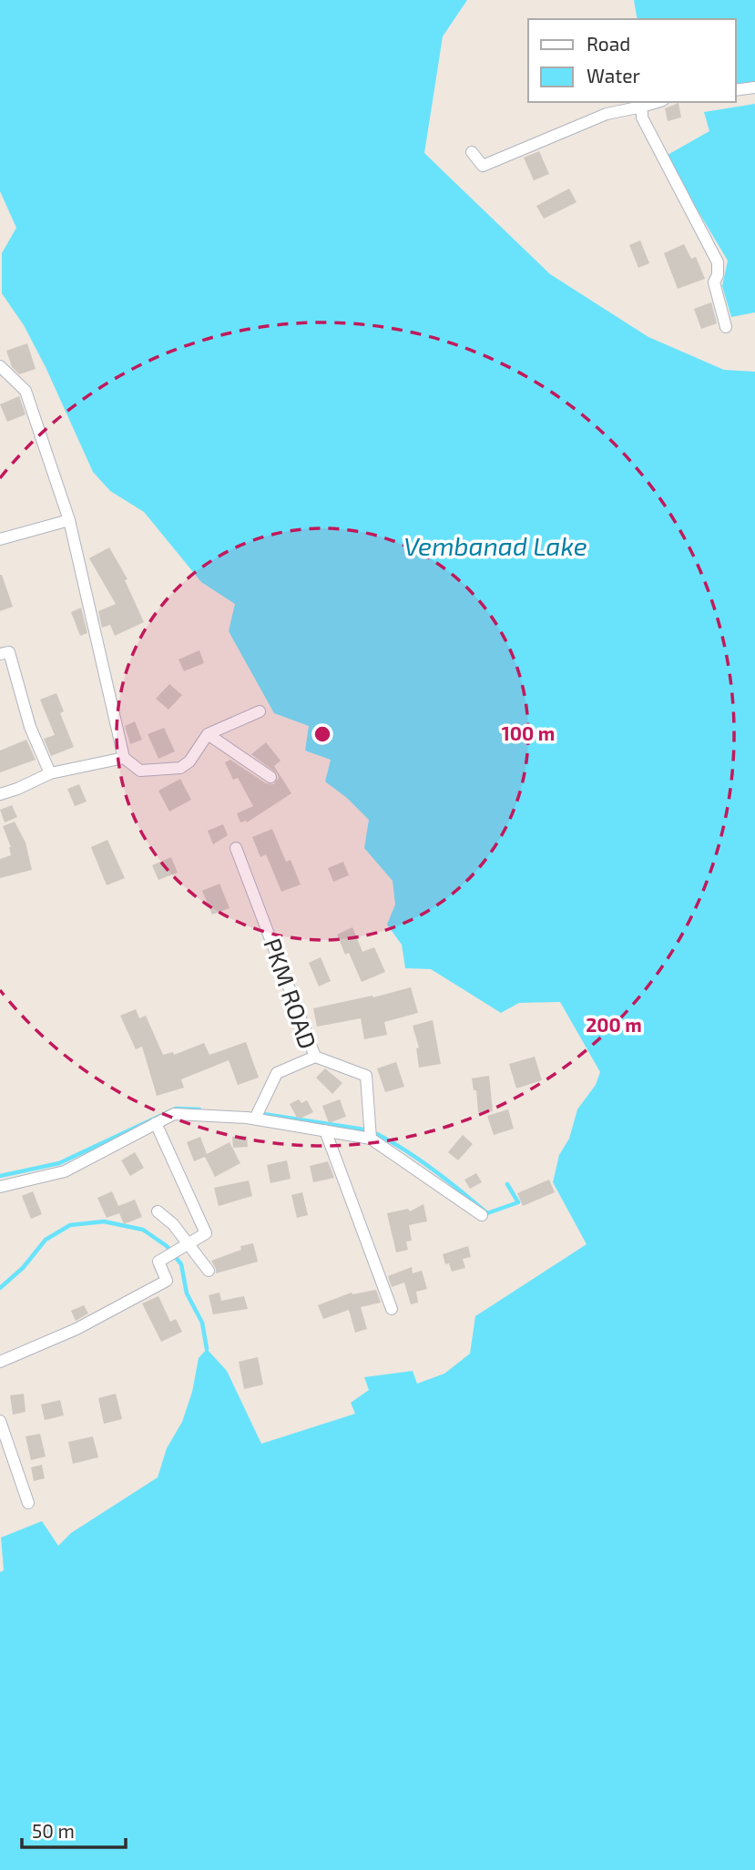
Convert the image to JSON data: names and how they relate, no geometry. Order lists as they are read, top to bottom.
{
  "streets": {
    "street": ["PKM ROAD"]
  },
  "water": ["Vembanad Lake"],
  "legend": ["Road", "Water"],
  "scale_bar": "50 m",
  "rings": ["100 m", "200 m"]
}
